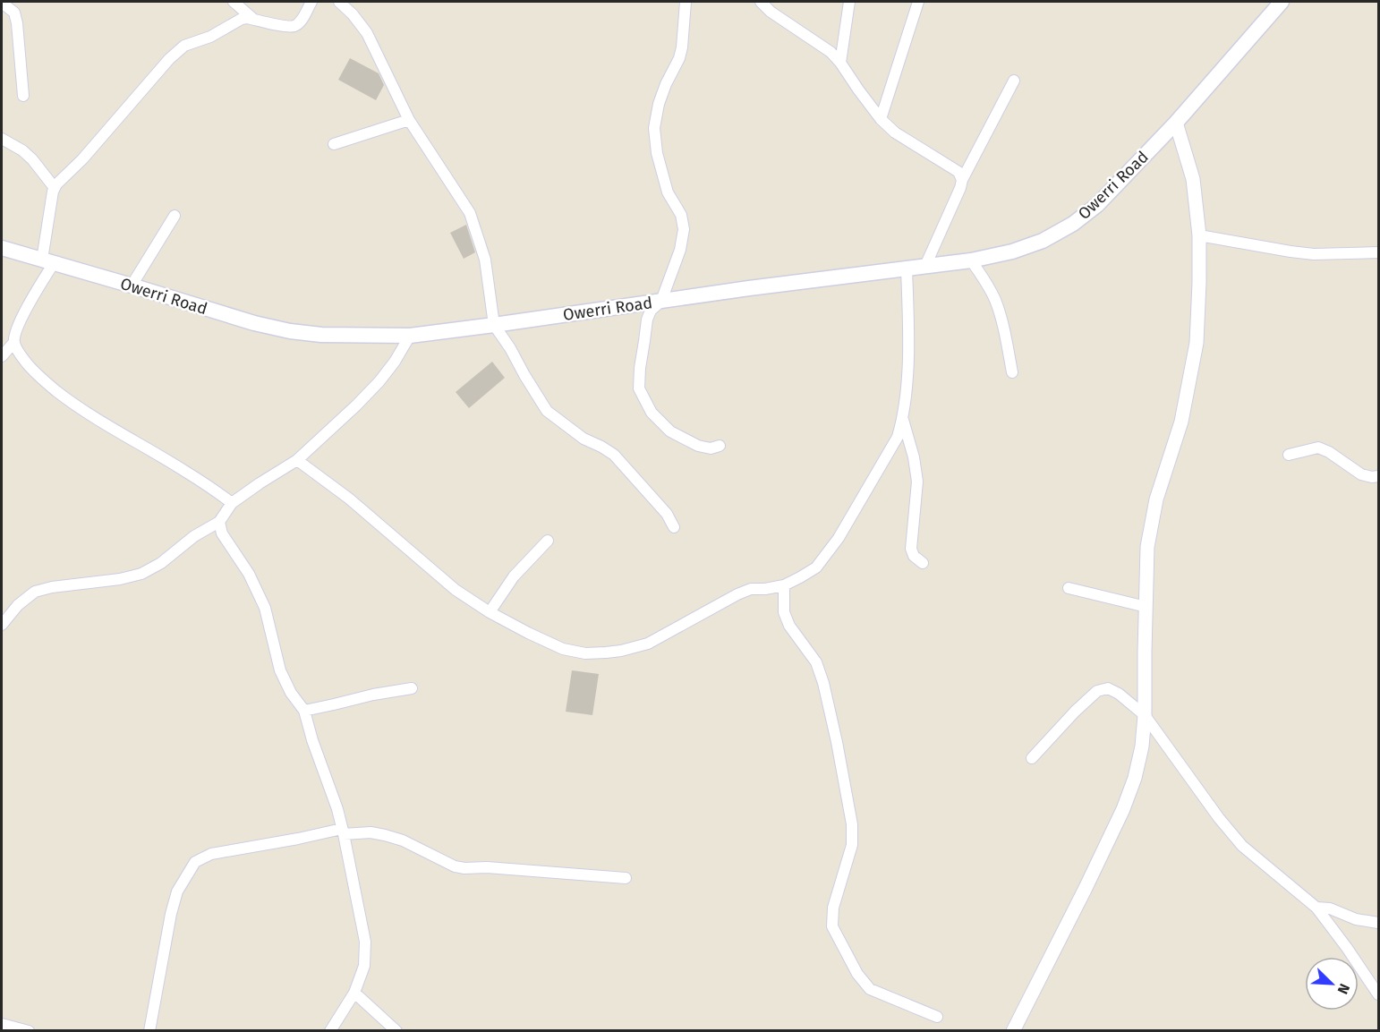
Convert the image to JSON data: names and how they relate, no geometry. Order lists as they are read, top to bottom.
{
  "streets": {
    "main road": ["Owerri Road"]
  },
  "north": "bottom right"
}
